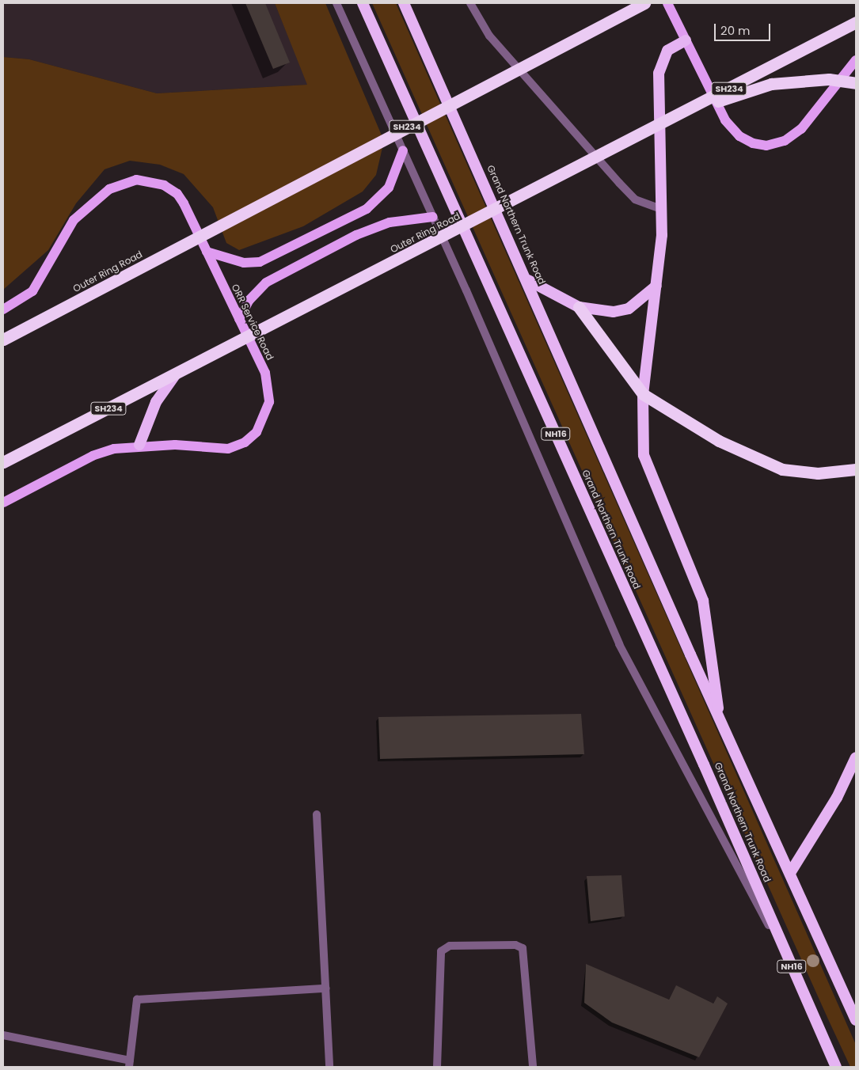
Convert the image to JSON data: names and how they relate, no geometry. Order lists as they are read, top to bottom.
{
  "streets": {
    "highway": [
      "SH234",
      "Grand Northern Trunk Road",
      "Outer Ring Road",
      "NH16"
    ],
    "main road": ["ORR Service Road"]
  },
  "scale_bar": "20 m"
}
